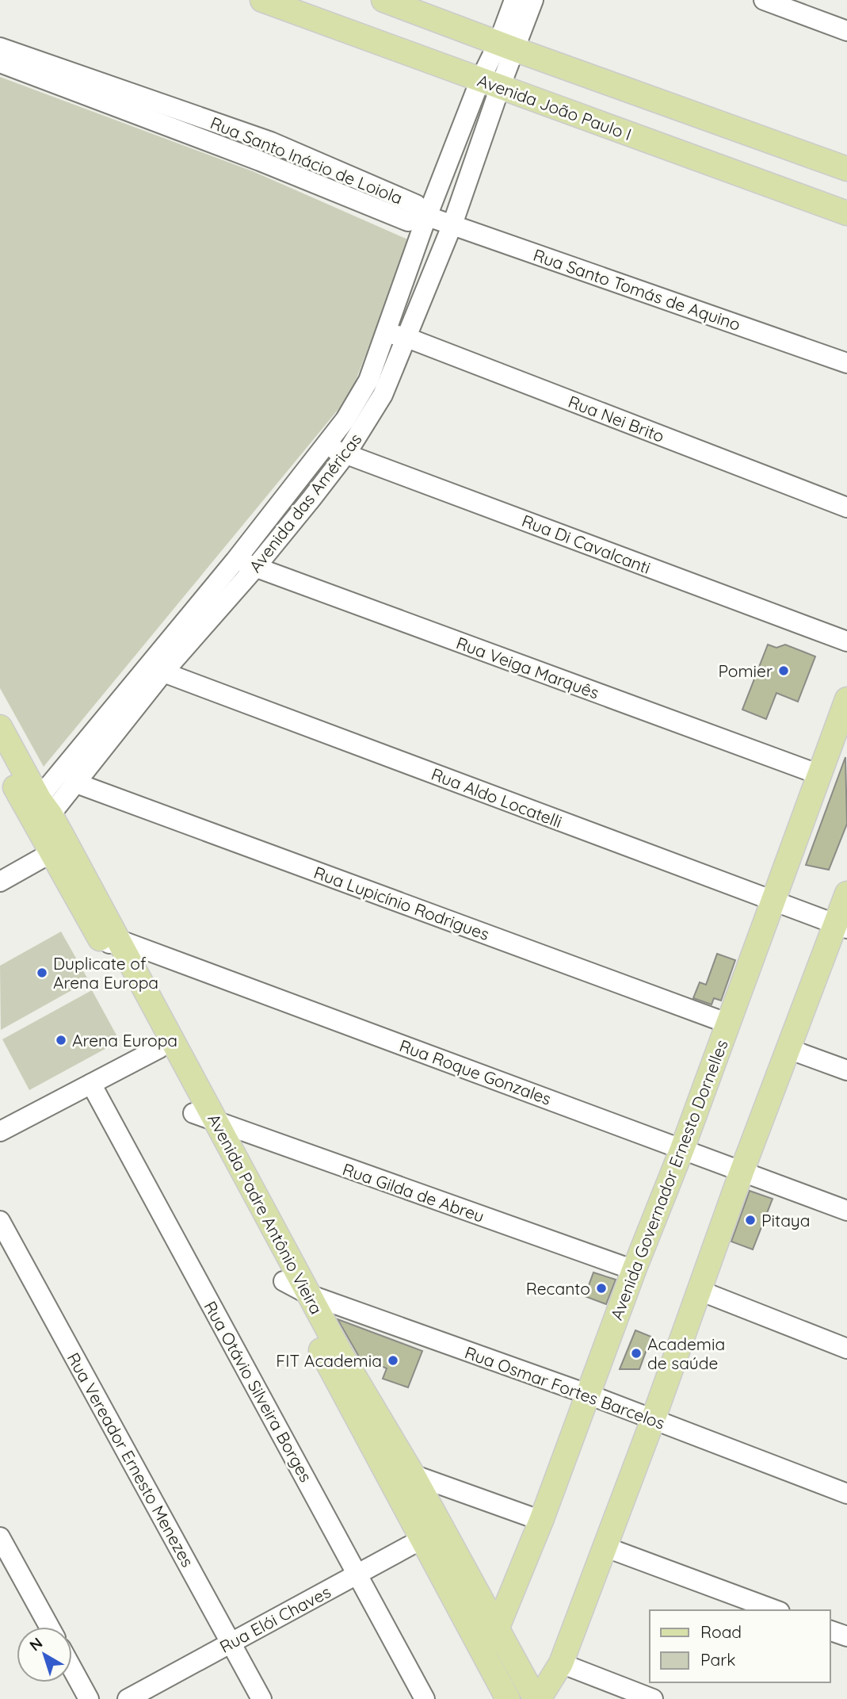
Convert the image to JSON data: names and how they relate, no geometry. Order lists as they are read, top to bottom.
{
  "streets": {
    "main road": ["Avenida João Paulo I", "Avenida Governador Ernesto Dornelles", "Avenida Padre Antônio Vieira"],
    "street": [
      "Rua Santo Inácio de Loiola",
      "Rua Santo Tomás de Aquino",
      "Rua Nei Brito",
      "Avenida das Américas",
      "Rua Di Cavalcanti",
      "Rua Veiga Marquês",
      "Rua Aldo Locatelli",
      "Rua Lupicínio Rodrigues",
      "Rua Roque Gonzales",
      "Rua Gilda de Abreu",
      "Rua Osmar Fortes Barcelos",
      "Rua Otávio Silveira Borges",
      "Rua Vereador Ernesto Menezes",
      "Rua Elói Chaves"
    ]
  },
  "crossings": [
    ["Avenida João Paulo I", "Avenida das Américas"],
    ["Rua Santo Inácio de Loiola", "Rua Santo Tomás de Aquino"],
    ["Rua Santo Inácio de Loiola", "Avenida das Américas"],
    ["Rua Santo Tomás de Aquino", "Avenida das Américas"],
    ["Rua Nei Brito", "Avenida das Américas"],
    ["Avenida das Américas", "Rua Di Cavalcanti"],
    ["Avenida das Américas", "Rua Veiga Marquês"],
    ["Avenida das Américas", "Rua Aldo Locatelli"],
    ["Avenida das Américas", "Rua Lupicínio Rodrigues"],
    ["Avenida das Américas", "Avenida Padre Antônio Vieira"],
    ["Rua Veiga Marquês", "Avenida Governador Ernesto Dornelles"],
    ["Rua Aldo Locatelli", "Avenida Governador Ernesto Dornelles"],
    ["Rua Lupicínio Rodrigues", "Avenida Governador Ernesto Dornelles"],
    ["Rua Roque Gonzales", "Avenida Governador Ernesto Dornelles"],
    ["Rua Roque Gonzales", "Avenida Padre Antônio Vieira"],
    ["Avenida Governador Ernesto Dornelles", "Rua Gilda de Abreu"],
    ["Avenida Governador Ernesto Dornelles", "Avenida Padre Antônio Vieira"],
    ["Avenida Governador Ernesto Dornelles", "Rua Osmar Fortes Barcelos"],
    ["Rua Gilda de Abreu", "Avenida Padre Antônio Vieira"],
    ["Avenida Padre Antônio Vieira", "Rua Osmar Fortes Barcelos"],
    ["Avenida Padre Antônio Vieira", "Rua Elói Chaves"],
    ["Rua Otávio Silveira Borges", "Rua Elói Chaves"],
    ["Rua Vereador Ernesto Menezes", "Rua Elói Chaves"]
  ],
  "places": [
    "Pomier",
    "Duplicate of Arena Europa",
    "Arena Europa",
    "Pitaya",
    "Recanto",
    "Academia de saúde",
    "FIT Academia"
  ],
  "legend": ["Road", "Park"],
  "north": "top left"
}
